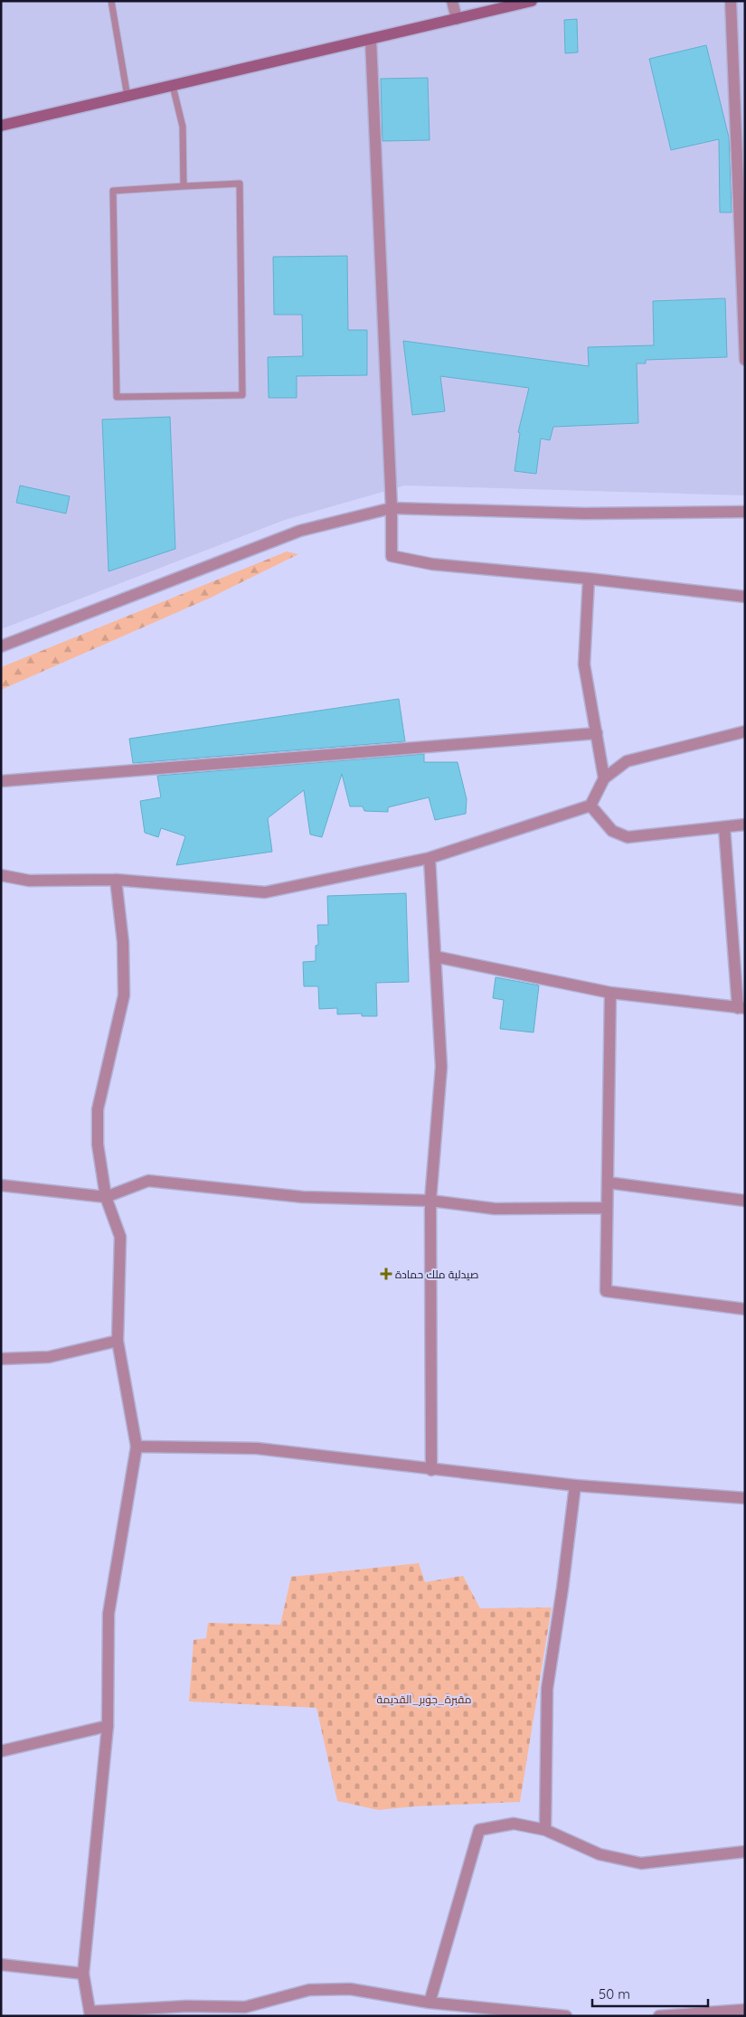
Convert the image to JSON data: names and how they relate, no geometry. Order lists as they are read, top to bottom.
{
  "parks": ["مقبرة_جوبر_القديمة"],
  "places": {
    "health": ["صيدلية ملك حمادة"]
  },
  "scale_bar": "50 m"
}
